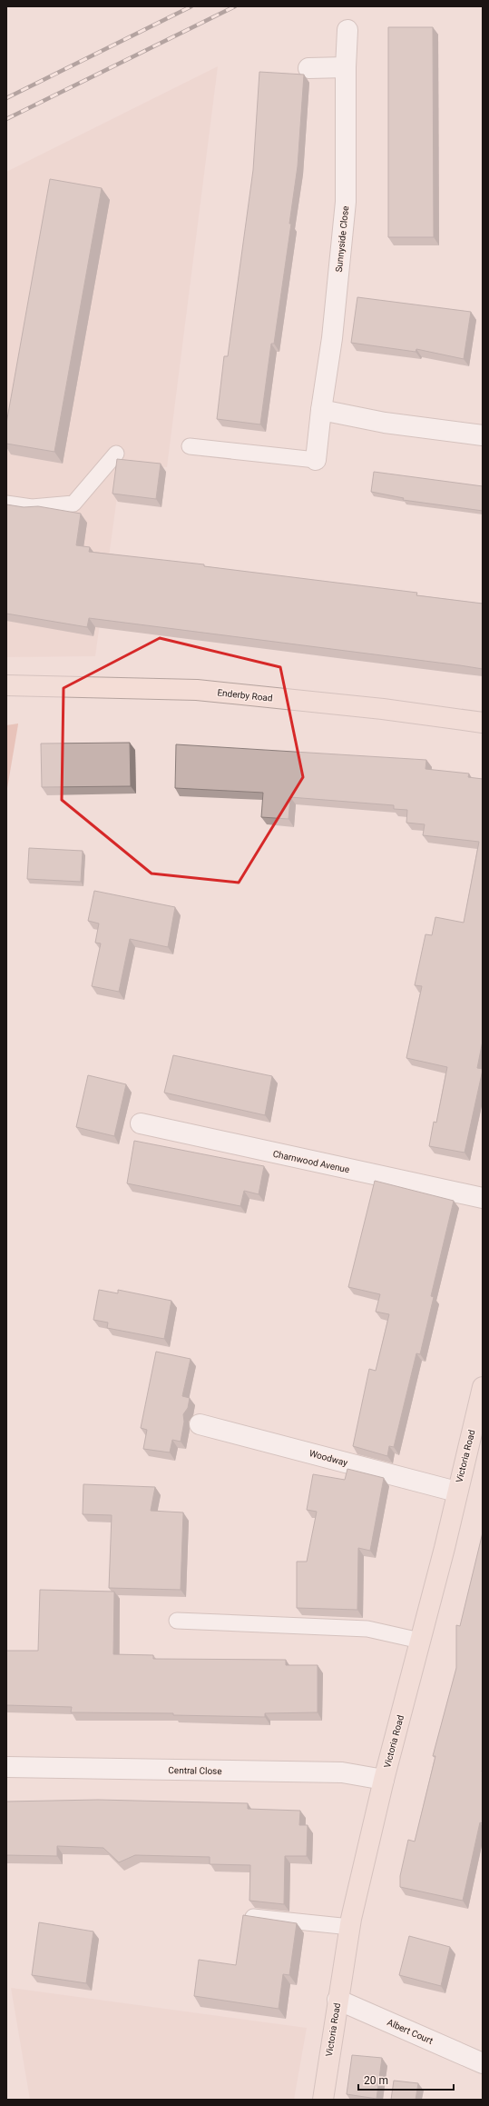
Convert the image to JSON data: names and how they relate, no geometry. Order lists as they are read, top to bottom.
{
  "streets": {
    "street": [
      "Sunnyside Close",
      "Enderby Road",
      "Charnwood Avenue",
      "Victoria Road",
      "Woodway",
      "Central Close",
      "Albert Court"
    ]
  },
  "crossings": [
    ["Victoria Road", "Woodway"],
    ["Victoria Road", "Central Close"],
    ["Victoria Road", "Albert Court"]
  ],
  "scale_bar": "20 m"
}
